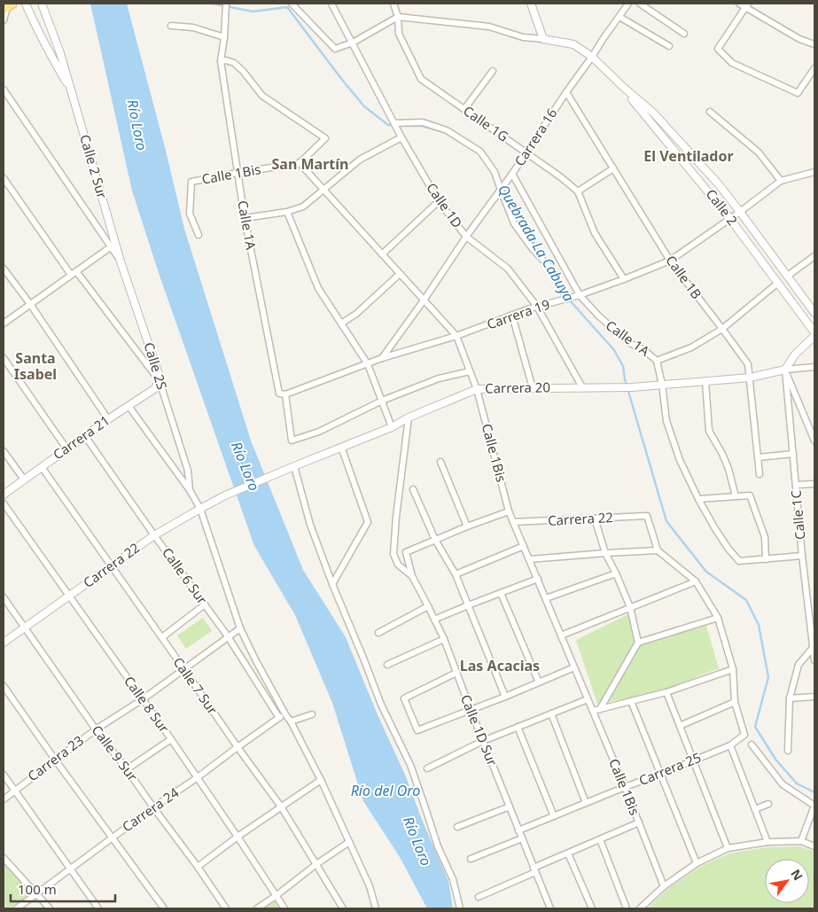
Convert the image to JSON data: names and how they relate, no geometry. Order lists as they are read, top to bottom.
{
  "streets": {
    "street": [
      "Calle 1G",
      "Carrera 16",
      "Calle 2 Sur",
      "Calle 1Bis",
      "Calle 1D",
      "Calle 2",
      "Calle 1A",
      "Calle 1B",
      "Carrera 19",
      "Calle 2S",
      "Carrera 20",
      "Carrera 21",
      "Calle 1C",
      "Carrera 22",
      "Calle 6 Sur",
      "Calle 7 Sur",
      "Calle 8 Sur",
      "Calle 1D Sur",
      "Calle 9 Sur",
      "Carrera 23",
      "Carrera 25",
      "Carrera 24"
    ]
  },
  "crossings": [
    ["Calle 1G", "Carrera 16"],
    ["Calle 1G", "Carrera 19"],
    ["Carrera 16", "Calle 1Bis"],
    ["Carrera 16", "Calle 1D"],
    ["Carrera 16", "Calle 2"],
    ["Carrera 16", "Calle 1A"],
    ["Carrera 16", "Calle 1B"],
    ["Carrera 16", "Carrera 19"],
    ["Calle 2 Sur", "Calle 2S"],
    ["Calle 1Bis", "Calle 1A"],
    ["Calle 1Bis", "Carrera 19"],
    ["Calle 1Bis", "Carrera 20"],
    ["Calle 1Bis", "Carrera 22"],
    ["Calle 1Bis", "Carrera 25"],
    ["Calle 1D", "Carrera 19"],
    ["Calle 1D", "Carrera 20"],
    ["Calle 2", "Carrera 19"],
    ["Calle 1A", "Carrera 19"],
    ["Calle 1A", "Carrera 20"],
    ["Calle 1B", "Carrera 19"],
    ["Calle 1B", "Carrera 20"],
    ["Calle 2S", "Carrera 21"],
    ["Carrera 20", "Calle 1C"],
    ["Carrera 20", "Carrera 22"],
    ["Carrera 21", "Calle 6 Sur"],
    ["Carrera 21", "Calle 7 Sur"],
    ["Carrera 22", "Calle 6 Sur"],
    ["Carrera 22", "Calle 7 Sur"],
    ["Carrera 22", "Calle 8 Sur"],
    ["Carrera 22", "Calle 9 Sur"],
    ["Calle 6 Sur", "Carrera 23"],
    ["Calle 6 Sur", "Carrera 24"],
    ["Calle 7 Sur", "Carrera 23"],
    ["Calle 7 Sur", "Carrera 24"],
    ["Calle 8 Sur", "Carrera 23"],
    ["Calle 8 Sur", "Carrera 24"],
    ["Calle 1D Sur", "Carrera 25"],
    ["Calle 9 Sur", "Carrera 23"],
    ["Calle 9 Sur", "Carrera 24"]
  ],
  "districts": [
    "El Ventilador",
    "San Martín",
    "Santa Isabel",
    "Las Acacias"
  ],
  "water": ["Río Loro", "Quebrada La Cabuya", "Río del Oro"],
  "scale_bar": "100 m",
  "north": "top right"
}
